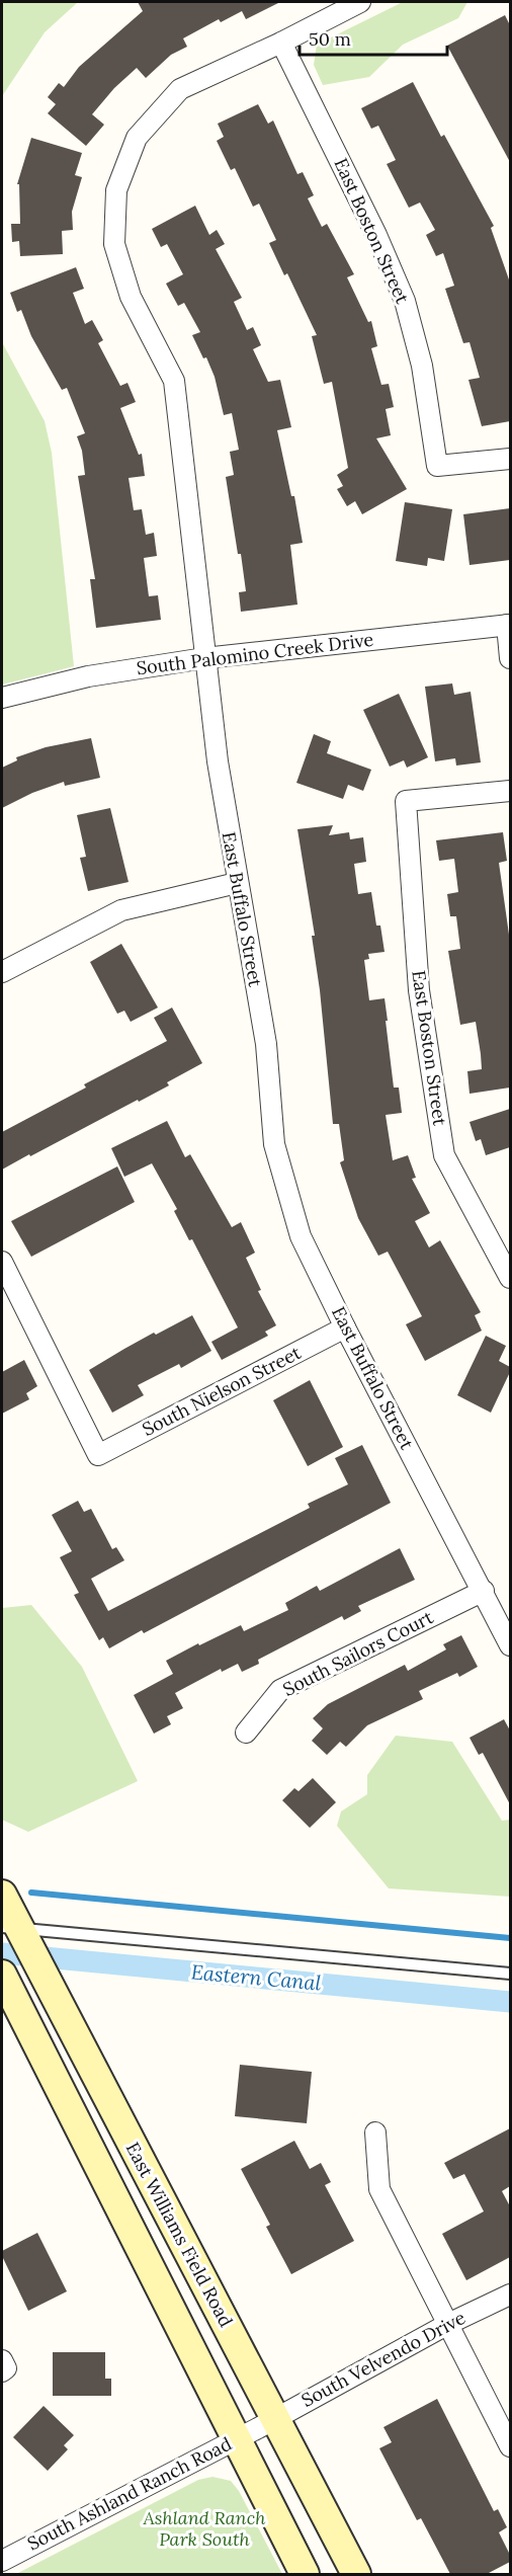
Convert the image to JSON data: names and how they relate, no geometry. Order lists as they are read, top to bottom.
{
  "streets": {
    "main road": ["East Williams Field Road"],
    "street": [
      "East Boston Street",
      "South Palomino Creek Drive",
      "East Buffalo Street",
      "South Nielson Street",
      "South Sailors Court",
      "South Velvendo Drive",
      "South Ashland Ranch Road"
    ]
  },
  "crossings": [
    ["East Boston Street", "East Buffalo Street"],
    ["South Palomino Creek Drive", "East Buffalo Street"],
    ["East Buffalo Street", "South Nielson Street"],
    ["East Buffalo Street", "South Sailors Court"],
    ["East Williams Field Road", "South Velvendo Drive"],
    ["East Williams Field Road", "South Ashland Ranch Road"],
    ["South Velvendo Drive", "South Ashland Ranch Road"]
  ],
  "water": ["Eastern Canal"],
  "parks": ["Ashland Ranch Park South"],
  "scale_bar": "50 m"
}
